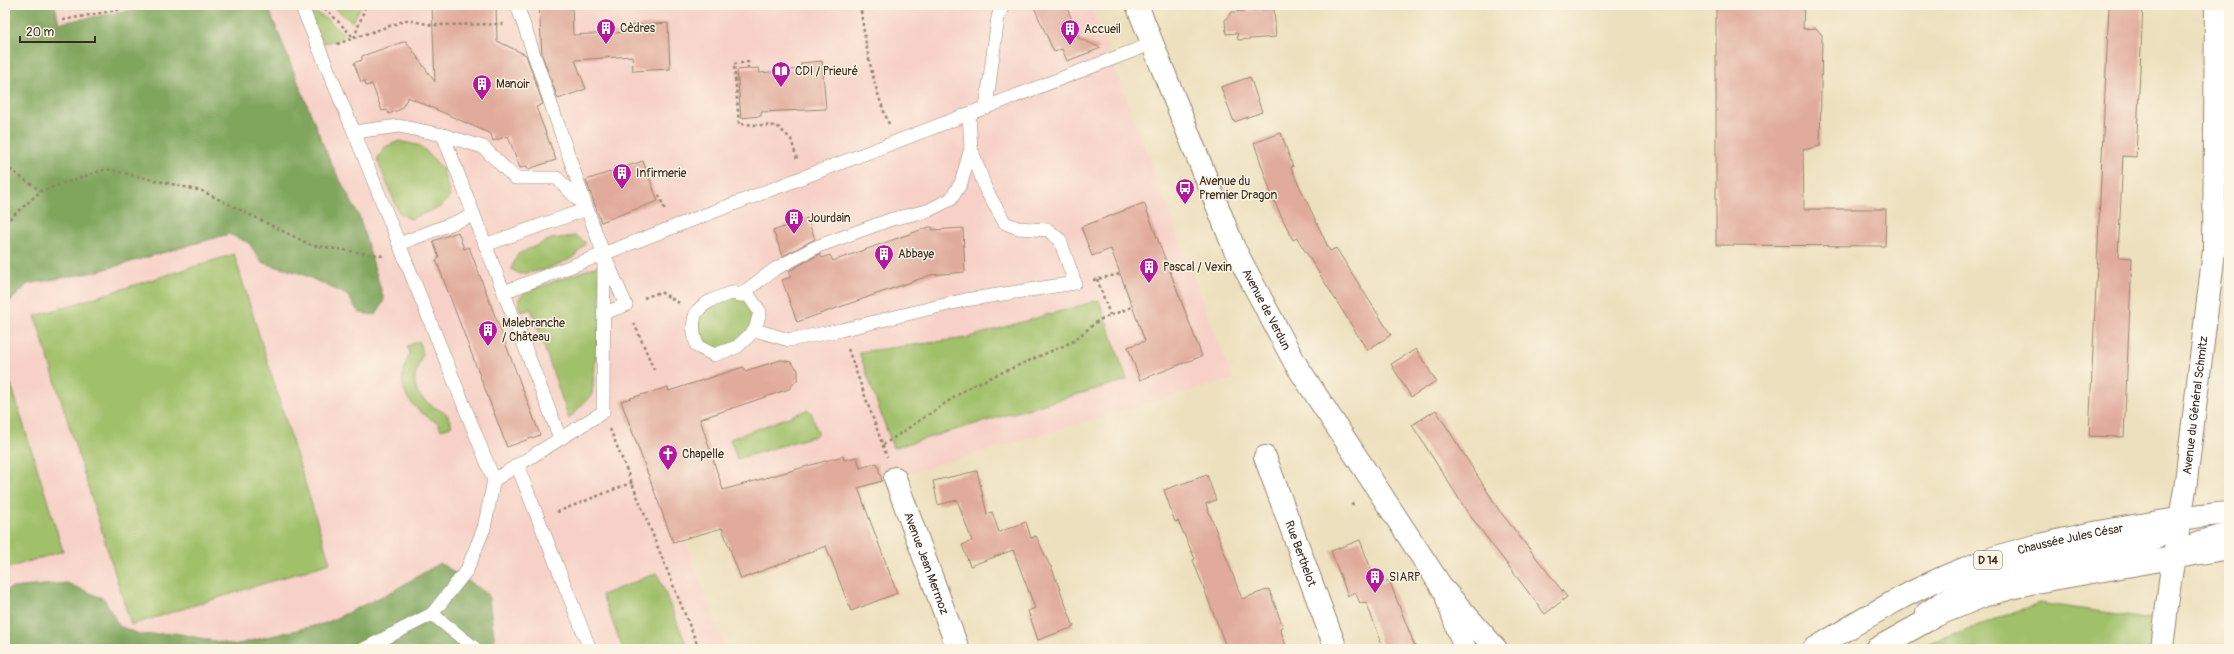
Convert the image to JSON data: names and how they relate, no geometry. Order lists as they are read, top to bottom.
{
  "streets": {
    "main road": [
      "Avenue de Verdun",
      "Avenue du Général Schmitz",
      "Chaussée Jules César",
      "Rue Berthelot",
      "D 14",
      "Avenue Jean Mermoz"
    ]
  },
  "crossings": [
    ["Avenue du Général Schmitz", "Chaussée Jules César"]
  ],
  "places": {
    "building": [
      "Cèdres",
      "Accueil",
      "Manoir",
      "Infirmerie",
      "Jourdain",
      "Abbaye",
      "Pascal / Vexin",
      "Malebranche / Château",
      "SIARP"
    ],
    "library": ["CDI / Prieuré"],
    "bus stop": ["Avenue du Premier Dragon"],
    "church": ["Chapelle"]
  },
  "scale_bar": "20 m"
}
